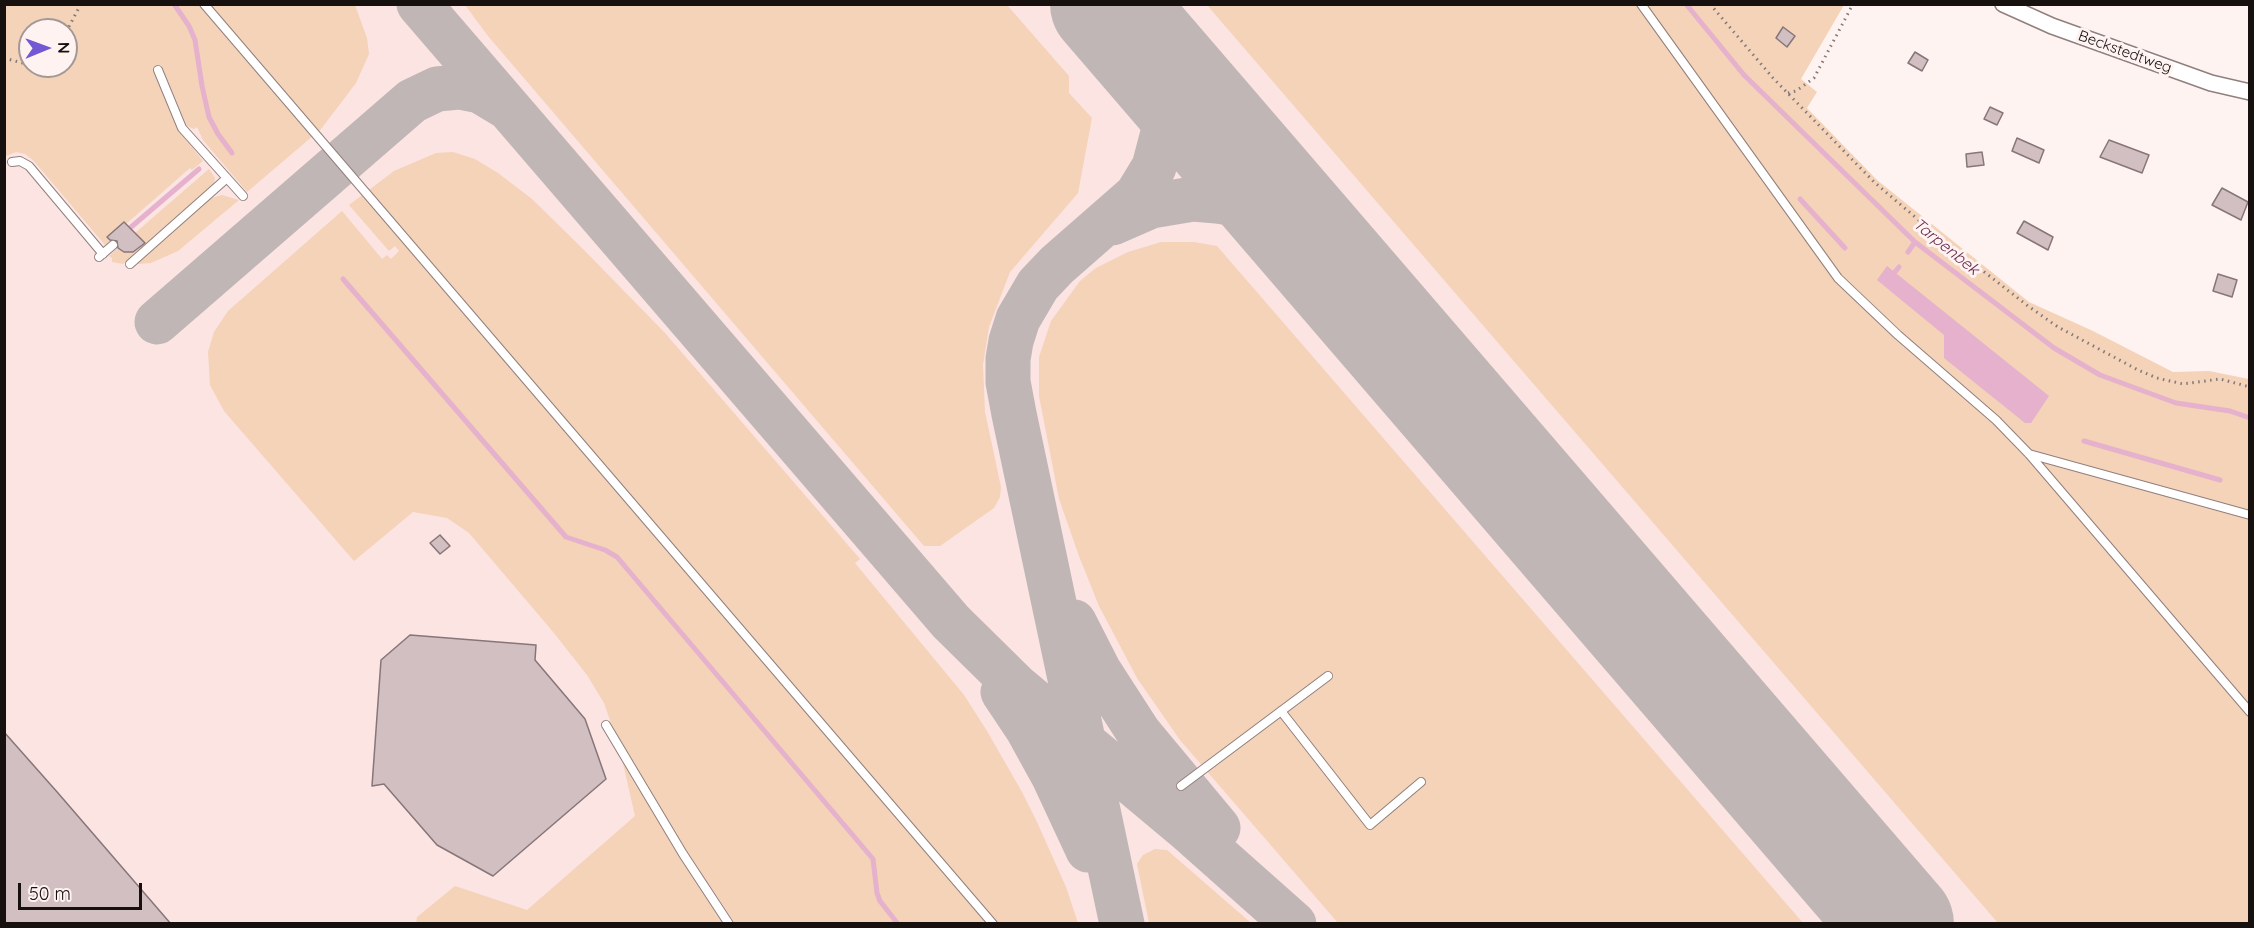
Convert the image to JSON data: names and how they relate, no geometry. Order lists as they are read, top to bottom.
{
  "streets": {
    "street": ["Beckstedtweg"]
  },
  "water": ["Tarpenbek"],
  "scale_bar": "50 m",
  "north": "right"
}
